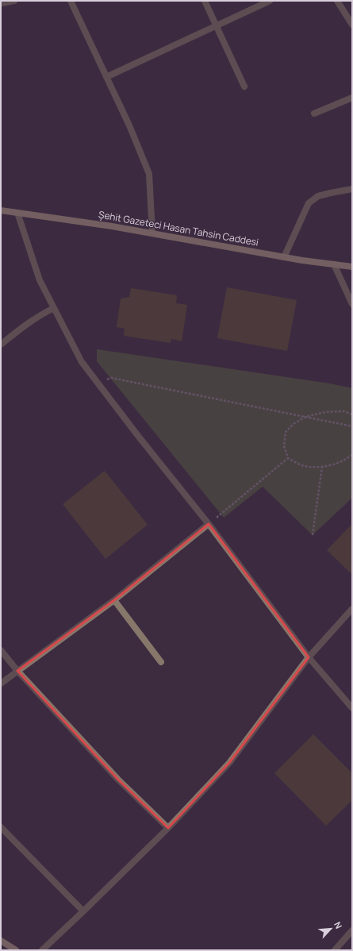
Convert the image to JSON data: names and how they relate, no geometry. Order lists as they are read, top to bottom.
{
  "streets": {
    "street": ["Şehit Gazeteci Hasan Tahsin Caddesi"]
  },
  "north": "top right"
}
